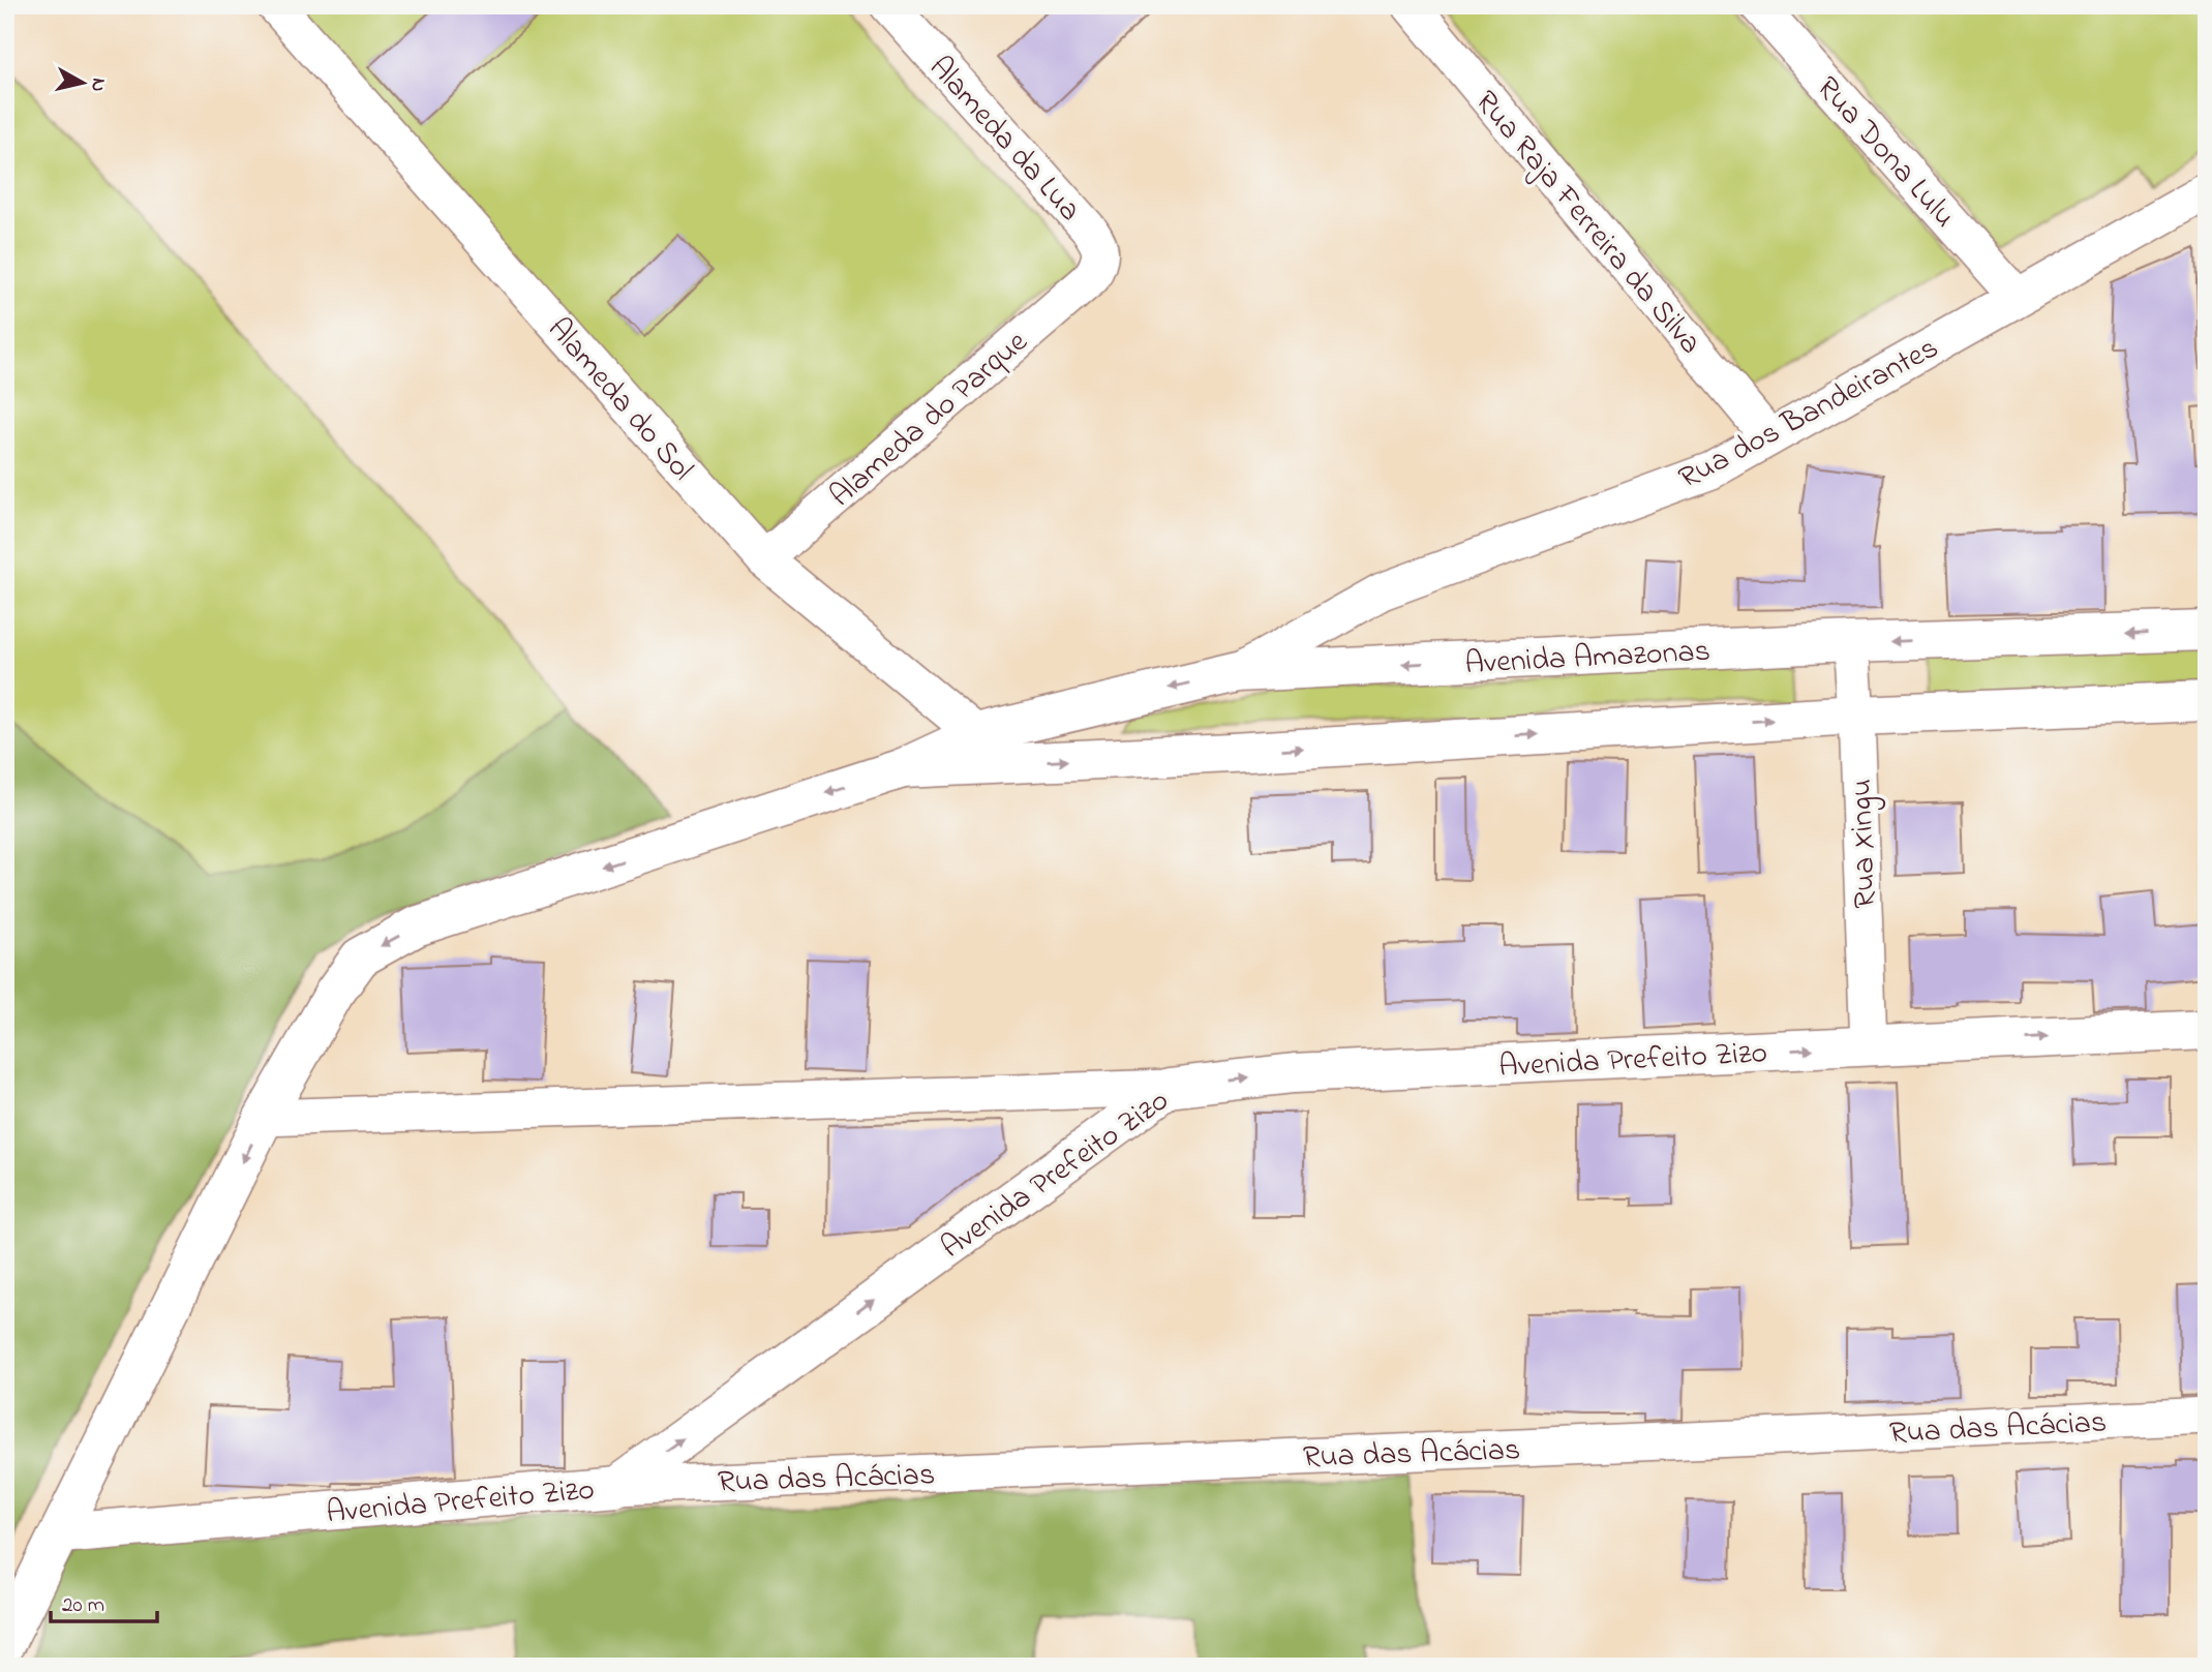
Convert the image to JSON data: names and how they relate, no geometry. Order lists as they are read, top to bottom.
{
  "streets": {
    "main road": ["Avenida Amazonas", "Avenida Prefeito Zizo"],
    "street": [
      "Alameda da Lua",
      "Rua Dona Lulu",
      "Rua Raja Ferreira da Silva",
      "Alameda do Sol",
      "Rua dos Bandeirantes",
      "Alameda do Parque",
      "Rua Xingu",
      "Rua das Acácias"
    ]
  },
  "crossings": [
    ["Alameda da Lua", "Alameda do Parque"],
    ["Rua Dona Lulu", "Rua dos Bandeirantes"],
    ["Rua Raja Ferreira da Silva", "Rua dos Bandeirantes"],
    ["Alameda do Sol", "Alameda do Parque"],
    ["Alameda do Sol", "Avenida Amazonas"],
    ["Rua dos Bandeirantes", "Avenida Amazonas"],
    ["Avenida Amazonas", "Rua Xingu"],
    ["Rua Xingu", "Avenida Prefeito Zizo"],
    ["Avenida Prefeito Zizo", "Rua das Acácias"]
  ],
  "scale_bar": "20 m",
  "north": "right"
}
